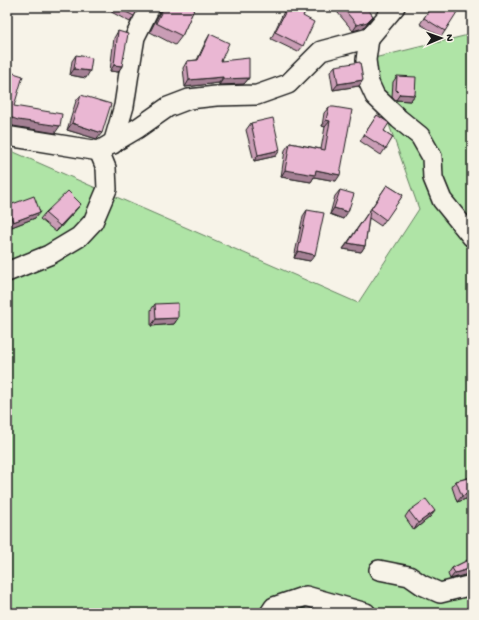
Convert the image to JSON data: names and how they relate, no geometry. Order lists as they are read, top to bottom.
{
  "north": "right"
}
